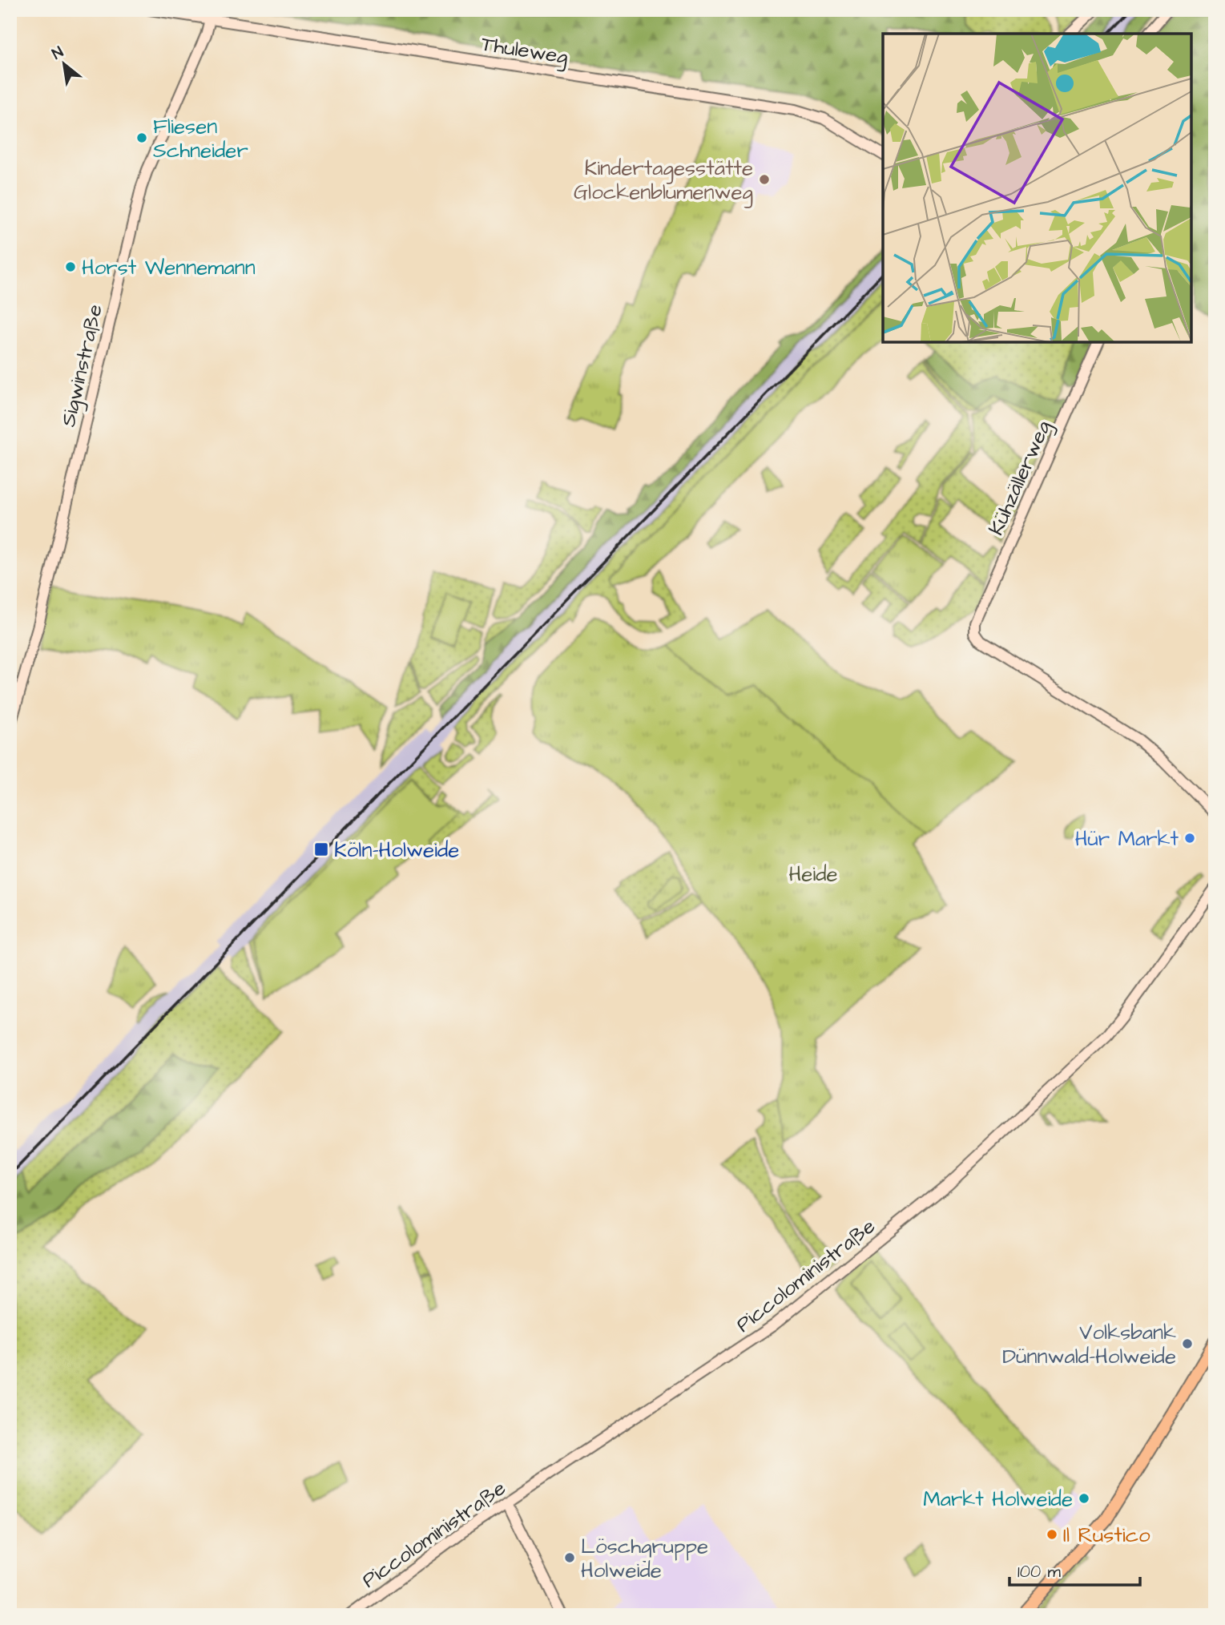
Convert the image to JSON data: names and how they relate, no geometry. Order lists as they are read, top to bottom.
{
  "streets": {
    "street": [
      "Thuleweg",
      "Sigwinstraße",
      "Kühzällerweg",
      "Piccoloministraße"
    ]
  },
  "crossings": [
    ["Thuleweg", "Sigwinstraße"]
  ],
  "parks": ["Heide"],
  "places": {
    "other": [
      "Fliesen Schneider",
      "Kindertagesstätte Glockenblumenweg",
      "Horst Wennemann",
      "Hür Markt",
      "Volksbank Dünnwald-Holweide",
      "Markt Holweide",
      "Il Rustico",
      "Löschgruppe Holweide"
    ],
    "transit": ["Köln-Holweide"]
  },
  "scale_bar": "100 m",
  "north": "top left"
}
